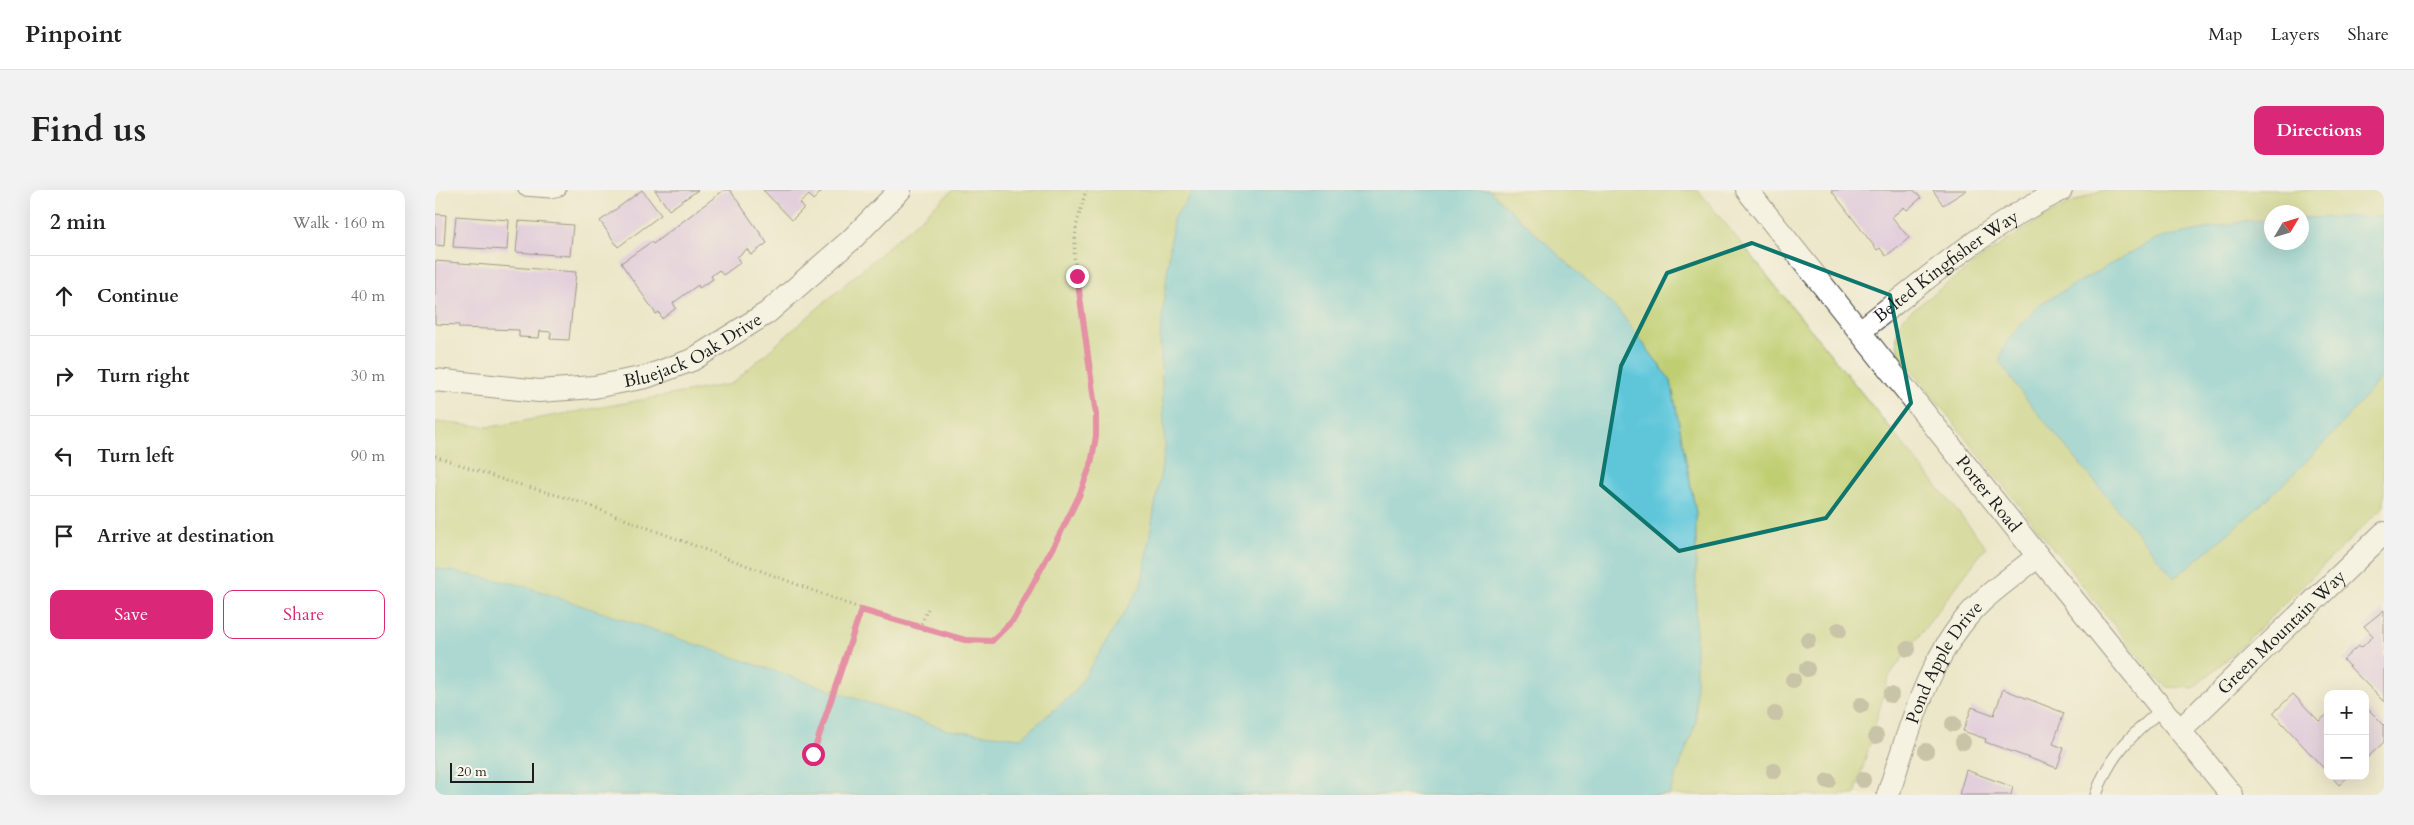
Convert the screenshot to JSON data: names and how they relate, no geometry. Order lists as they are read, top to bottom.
{
  "streets": {
    "street": [
      "Belted Kingfisher Way",
      "Bluejack Oak Drive",
      "Porter Road",
      "Green Mountain Way",
      "Pond Apple Drive"
    ]
  },
  "crossings": [
    ["Belted Kingfisher Way", "Porter Road"],
    ["Porter Road", "Green Mountain Way"],
    ["Porter Road", "Pond Apple Drive"]
  ],
  "scale_bar": "20 m",
  "north": "top right",
  "page": {
    "header": "Pinpoint",
    "nav": ["Map", "Layers", "Share"],
    "title": "Find us",
    "buttons": [
      "Directions",
      ["Save", "Share"]
    ],
    "heading": ["2 min", "Walk · 160 m"],
    "list": [
      ["Continue", "40 m"],
      ["Turn right", "30 m"],
      ["Turn left", "90 m"],
      "Arrive at destination"
    ],
    "map_buttons": ["+", "−"],
    "scale": "20 m"
  }
}
